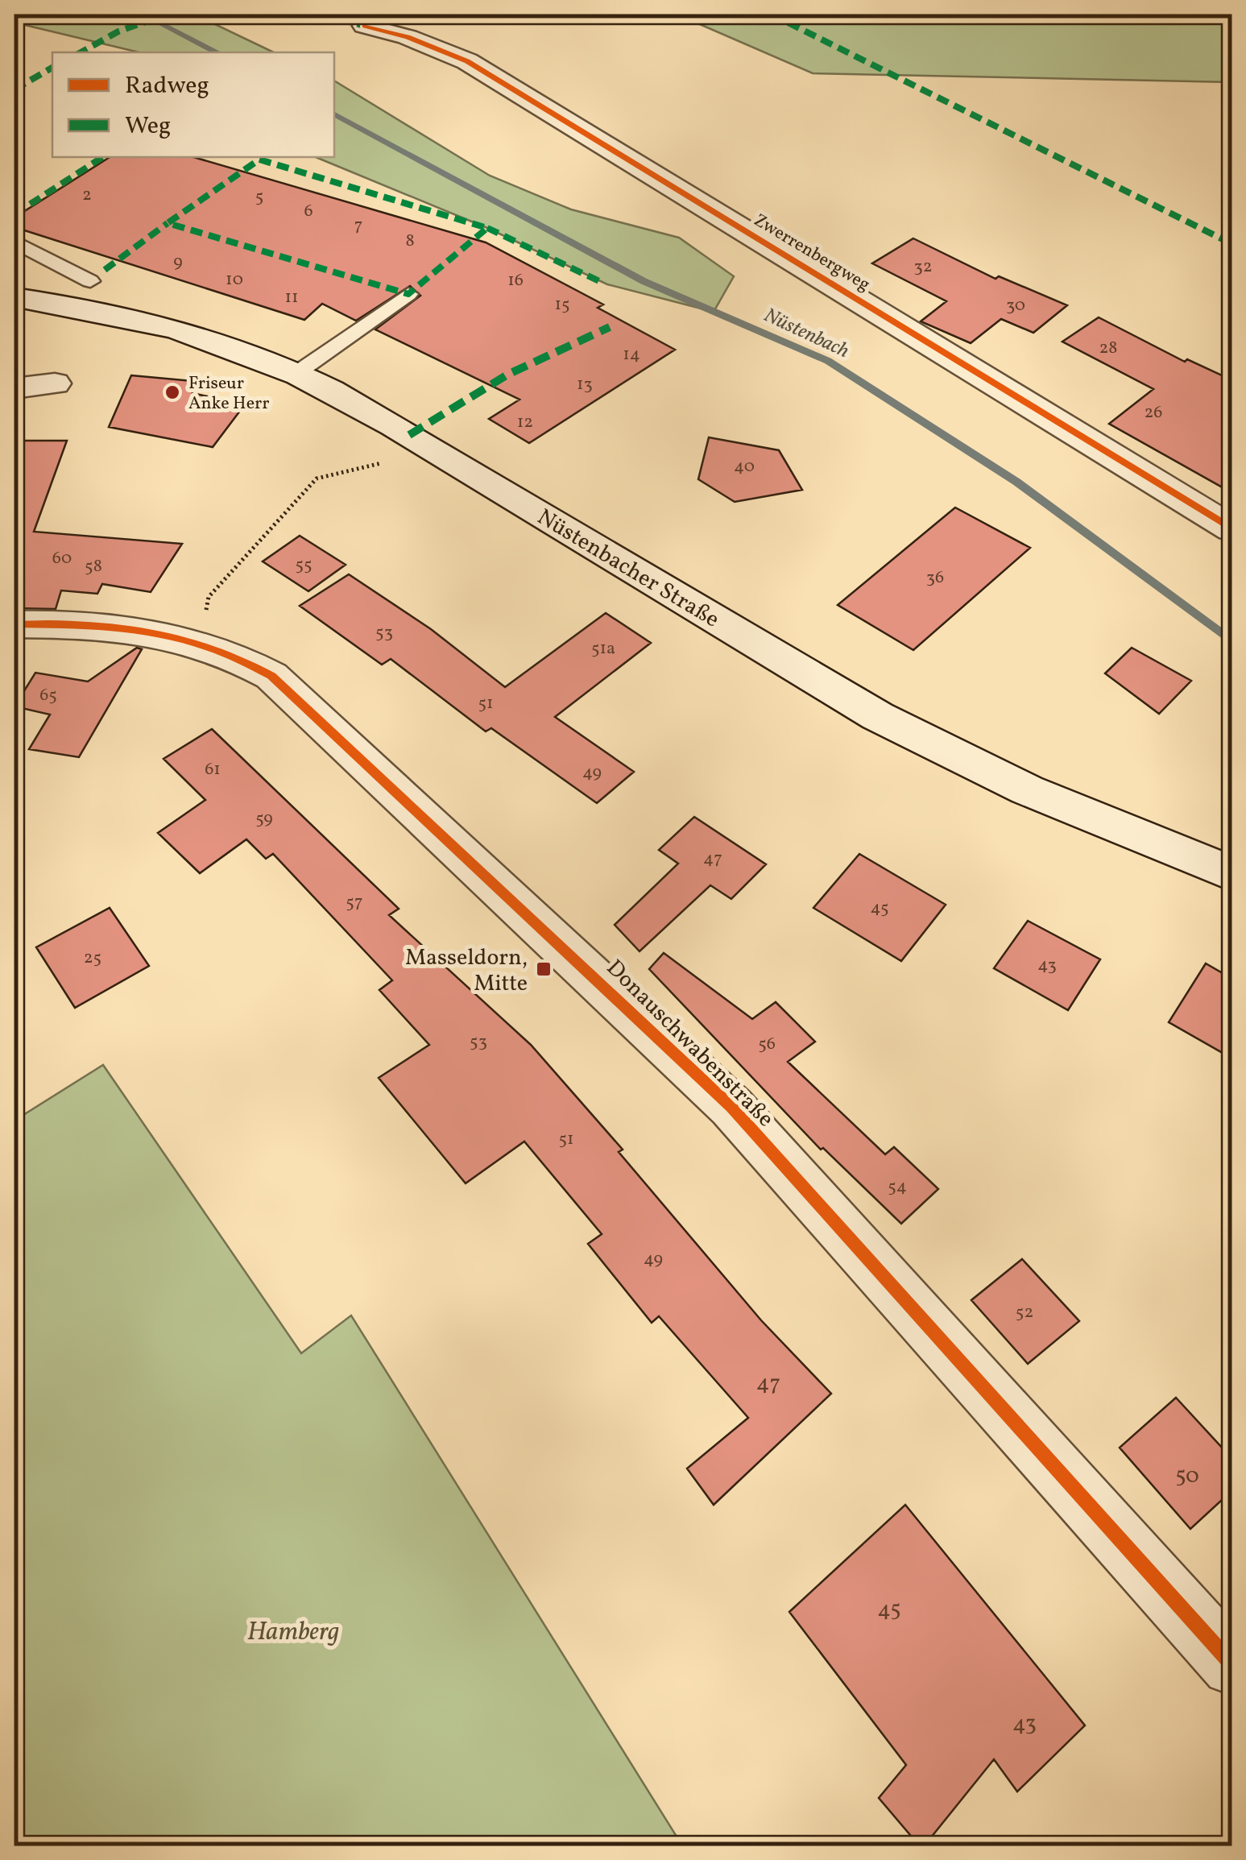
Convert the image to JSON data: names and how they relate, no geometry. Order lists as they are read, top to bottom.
{
  "streets": {
    "street": ["Zwerrenbergweg", "Nüstenbacher Straße", "Donauschwabenstraße"]
  },
  "water": ["Nüstenbach"],
  "parks": ["Hamberg"],
  "places": {
    "other": ["Friseur Anke Herr"],
    "transit": ["Masseldorn, Mitte"]
  },
  "house_numbers": [
    "2",
    "5",
    "6",
    "7",
    "8",
    "9",
    "32",
    "10",
    "16",
    "11",
    "15",
    "30",
    "28",
    "14",
    "13",
    "26",
    "12",
    "40",
    "60",
    "55",
    "58",
    "36",
    "53",
    "51a",
    "65",
    "51",
    "61",
    "49",
    "59",
    "47",
    "57",
    "45",
    "25",
    "43",
    "53",
    "56",
    "51",
    "54",
    "49",
    "52",
    "47",
    "50",
    "45",
    "43"
  ],
  "legend": ["Radweg", "Weg"]
}
